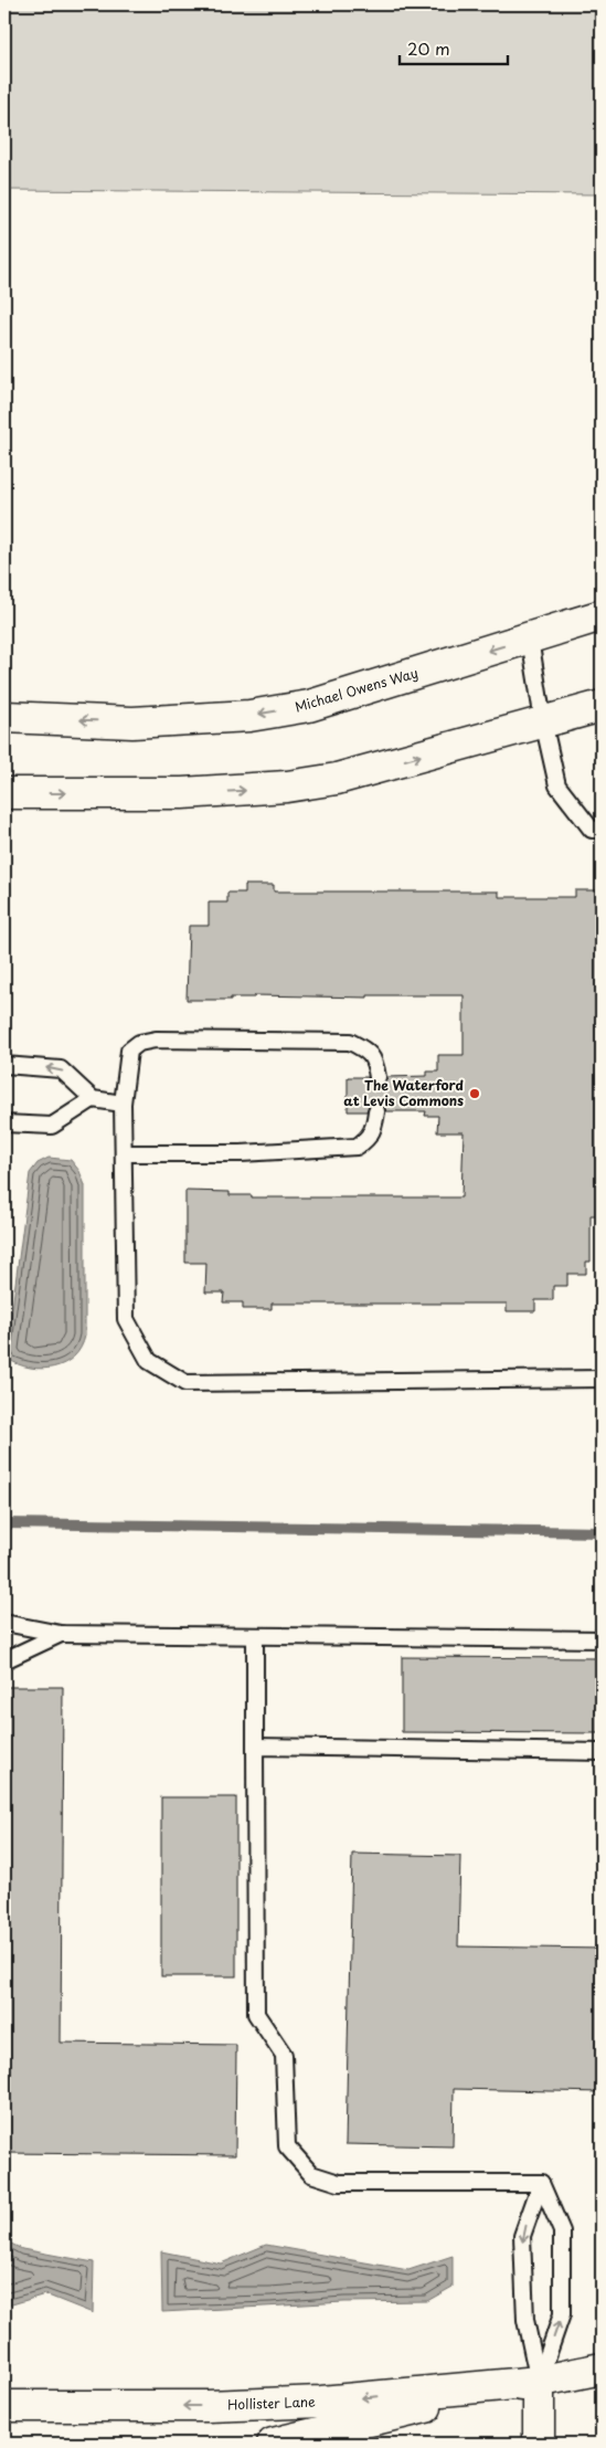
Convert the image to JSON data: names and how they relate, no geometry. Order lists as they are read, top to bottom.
{
  "streets": {
    "street": ["Michael Owens Way", "Hollister Lane"]
  },
  "places": ["The Waterford at Levis Commons"],
  "scale_bar": "20 m"
}
